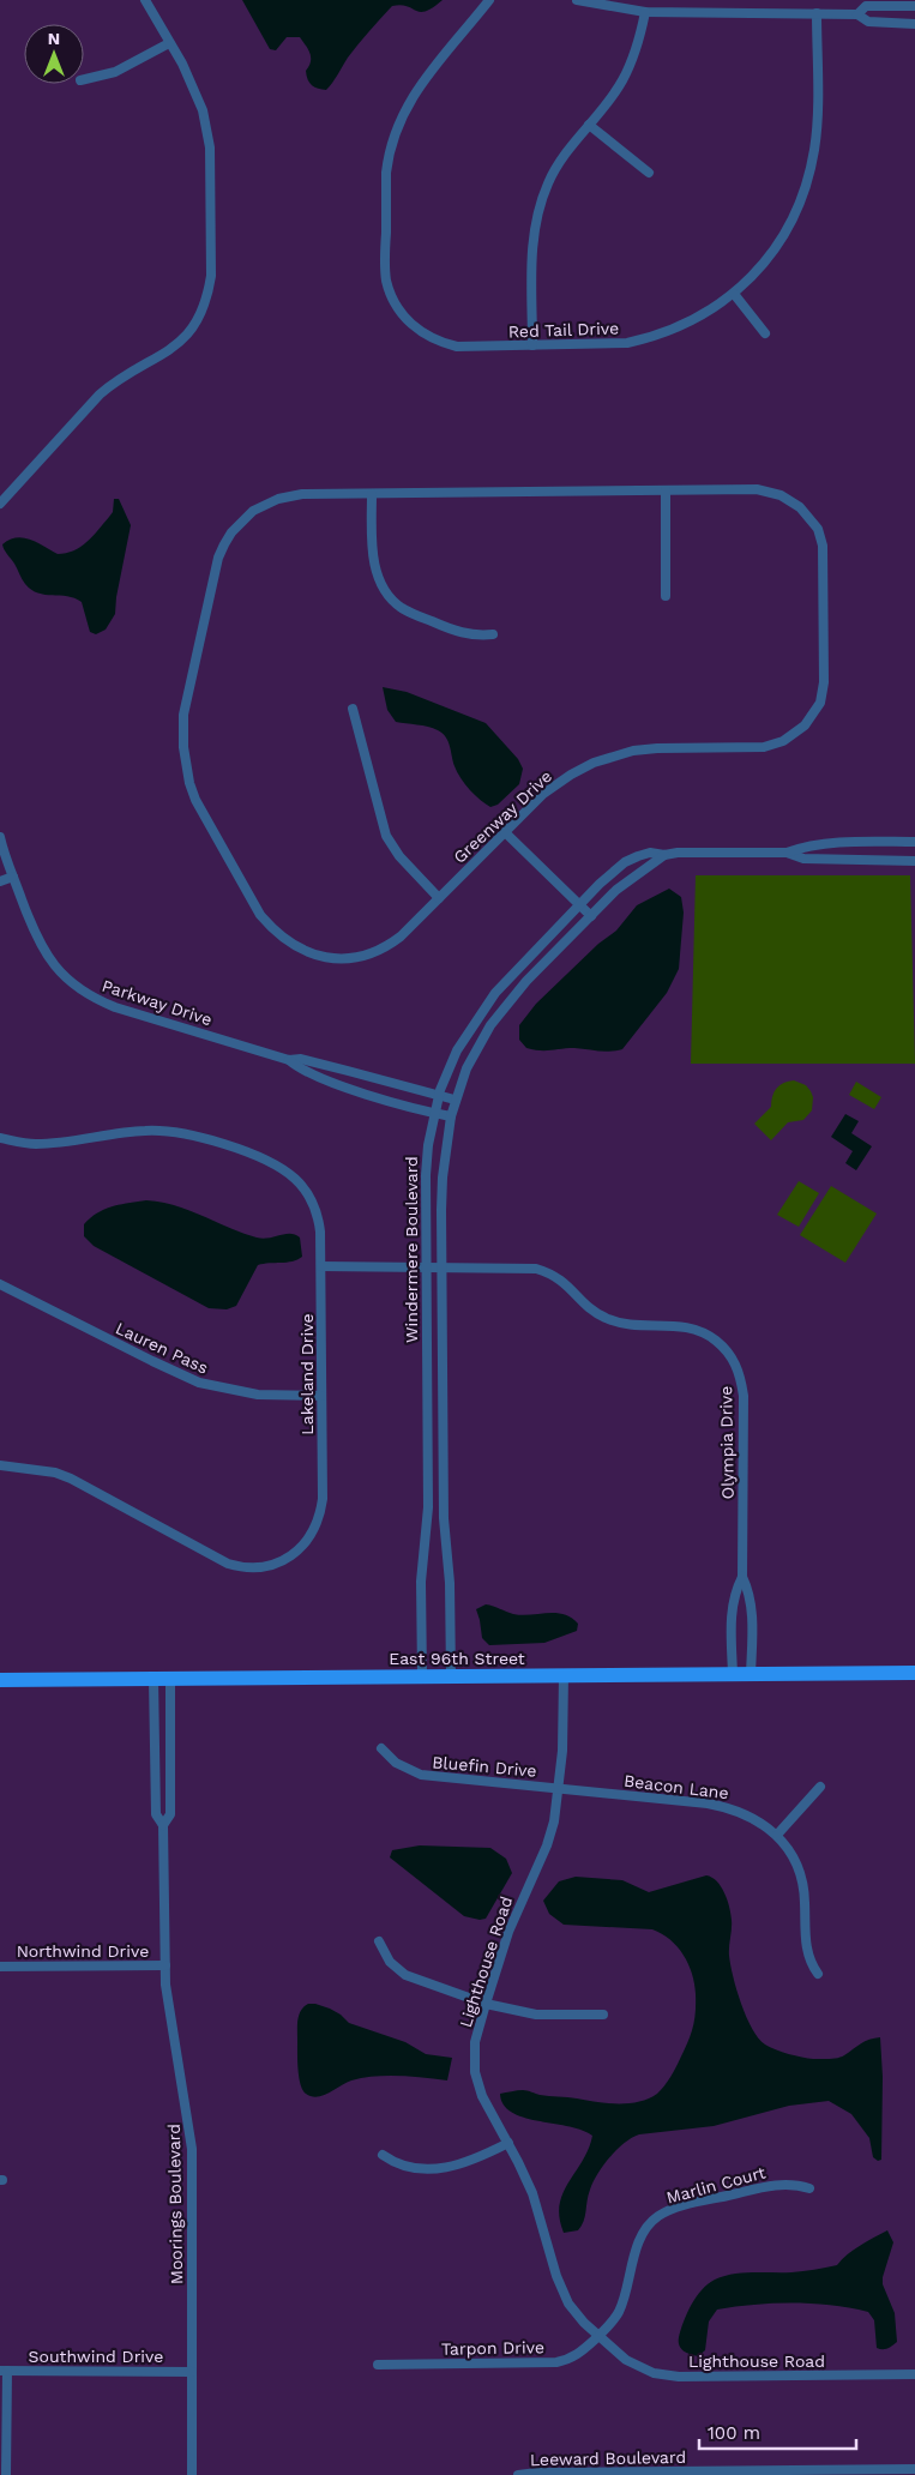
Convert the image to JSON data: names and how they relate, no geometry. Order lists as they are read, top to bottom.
{
  "streets": {
    "main road": ["East 96th Street"],
    "street": [
      "Red Tail Drive",
      "Greenway Drive",
      "Parkway Drive",
      "Windermere Boulevard",
      "Lauren Pass",
      "Lakeland Drive",
      "Olympia Drive",
      "Bluefin Drive",
      "Beacon Lane",
      "Northwind Drive",
      "Lighthouse Road",
      "Marlin Court",
      "Moorings Boulevard",
      "Tarpon Drive",
      "Southwind Drive",
      "Leeward Boulevard"
    ]
  },
  "crossings": [
    ["Parkway Drive", "Windermere Boulevard"],
    ["Windermere Boulevard", "Olympia Drive"],
    ["Windermere Boulevard", "East 96th Street"],
    ["Lauren Pass", "Lakeland Drive"],
    ["Lakeland Drive", "Olympia Drive"],
    ["Olympia Drive", "East 96th Street"],
    ["East 96th Street", "Lighthouse Road"],
    ["East 96th Street", "Moorings Boulevard"],
    ["Bluefin Drive", "Beacon Lane"],
    ["Bluefin Drive", "Lighthouse Road"],
    ["Beacon Lane", "Lighthouse Road"],
    ["Northwind Drive", "Moorings Boulevard"],
    ["Lighthouse Road", "Marlin Court"],
    ["Lighthouse Road", "Tarpon Drive"],
    ["Marlin Court", "Tarpon Drive"],
    ["Moorings Boulevard", "Southwind Drive"]
  ],
  "scale_bar": "100 m",
  "north": "top"
}
